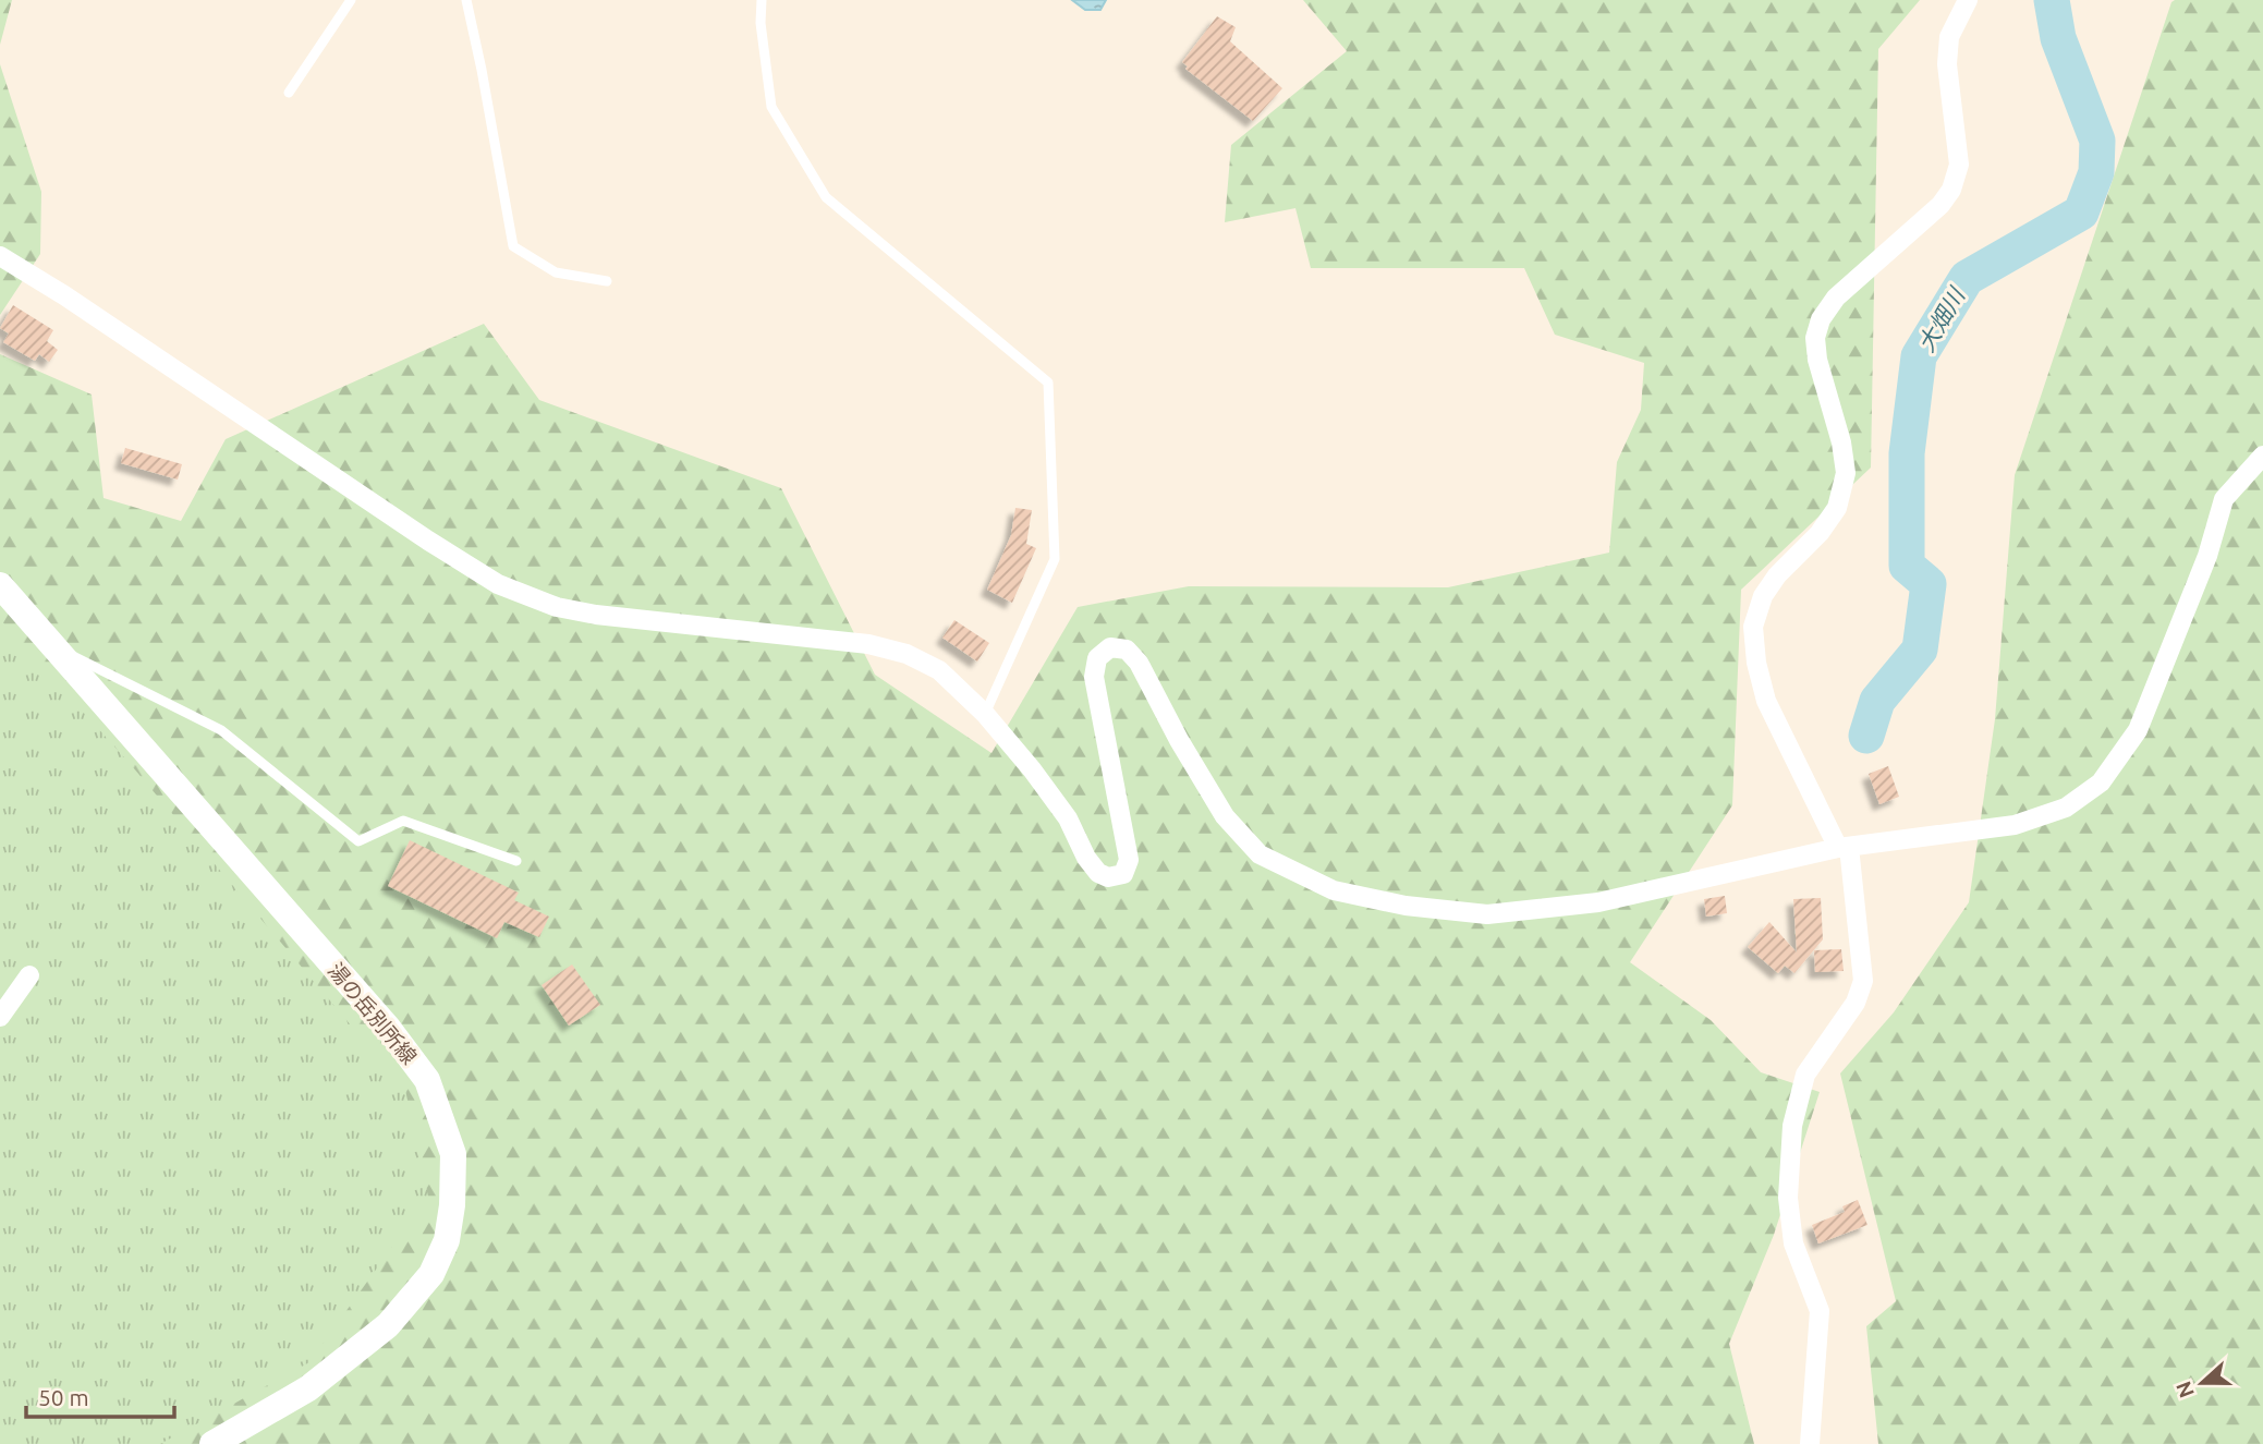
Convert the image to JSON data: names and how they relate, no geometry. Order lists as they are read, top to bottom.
{
  "streets": {
    "main road": ["湯の岳別所線"]
  },
  "water": ["大畑川"],
  "scale_bar": "50 m",
  "north": "left"
}
